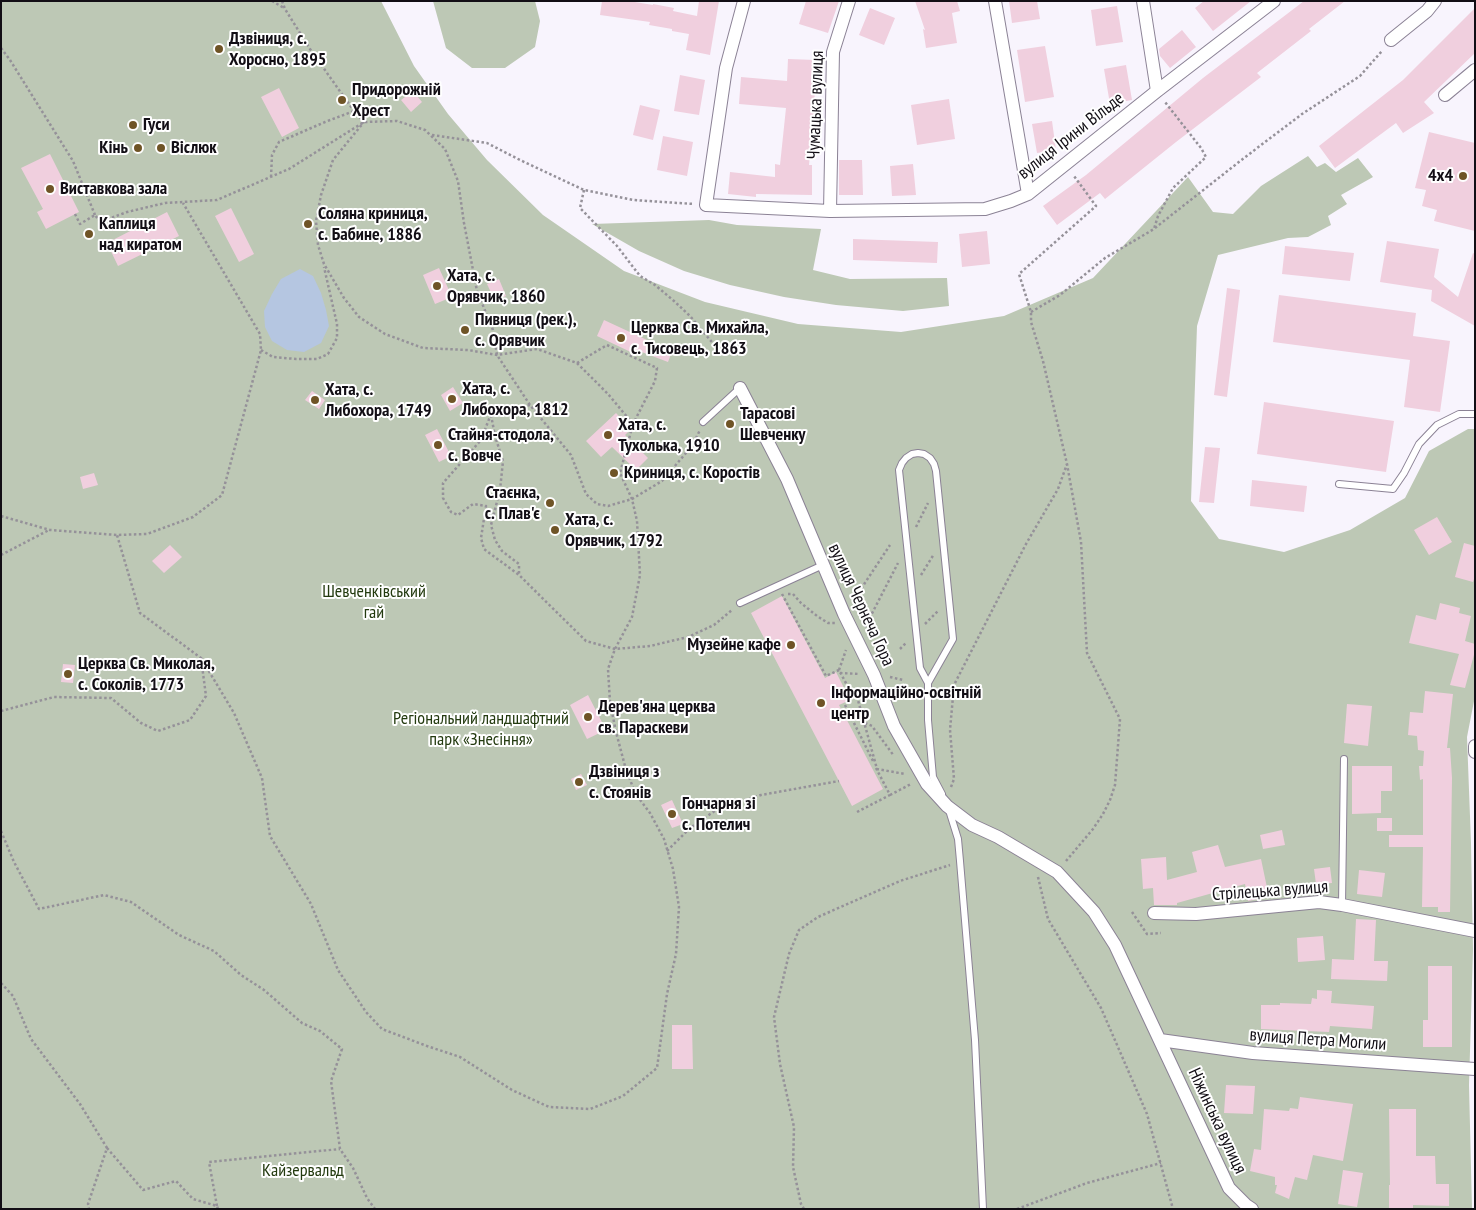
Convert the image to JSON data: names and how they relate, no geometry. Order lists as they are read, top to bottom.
{
  "streets": {
    "street": [
      "Чумацька вулиця",
      "вулиця Ірини Вільде",
      "вулиця Чернеча Гора",
      "Стрілецька вулиця",
      "вулиця Петра Могили",
      "Ніжинська вулиця"
    ]
  },
  "crossings": [
    ["Чумацька вулиця", "вулиця Ірини Вільде"],
    ["вулиця Чернеча Гора", "вулиця Петра Могили"],
    ["вулиця Чернеча Гора", "Ніжинська вулиця"],
    ["вулиця Петра Могили", "Ніжинська вулиця"]
  ],
  "parks": ["Шевченківський гай", "Регіональний ландшафтний парк «Знесіння»", "Кайзервальд"],
  "places": [
    "Дзвіниця, с. Хоросно, 1895",
    "Придорожній Хрест",
    "Гуси",
    "Кінь",
    "Віслюк",
    "4х4",
    "Виставкова зала",
    "Соляна криниця, с. Бабине, 1886",
    "Каплиця над киратом",
    "Хата, с. Орявчик, 1860",
    "Пивниця (рек.), с. Орявчик",
    "Церква Св. Михайла, с. Тисовець, 1863",
    "Хата, с. Либохора, 1812",
    "Хата, с. Либохора, 1749",
    "Тарасові Шевченку",
    "Хата, с. Тухолька, 1910",
    "Стайня-стодола, с. Вовче",
    "Криниця, с. Коростів",
    "Стаєнка, с. Плав'є",
    "Хата, с. Орявчик, 1792",
    "Музейне кафе",
    "Церква Св. Миколая, с. Соколів, 1773",
    "Інформаційно-освітній центр",
    "Дерев'яна церква св. Параскеви",
    "Дзвіниця з с. Стоянів",
    "Гончарня зі с. Потелич"
  ]
}
